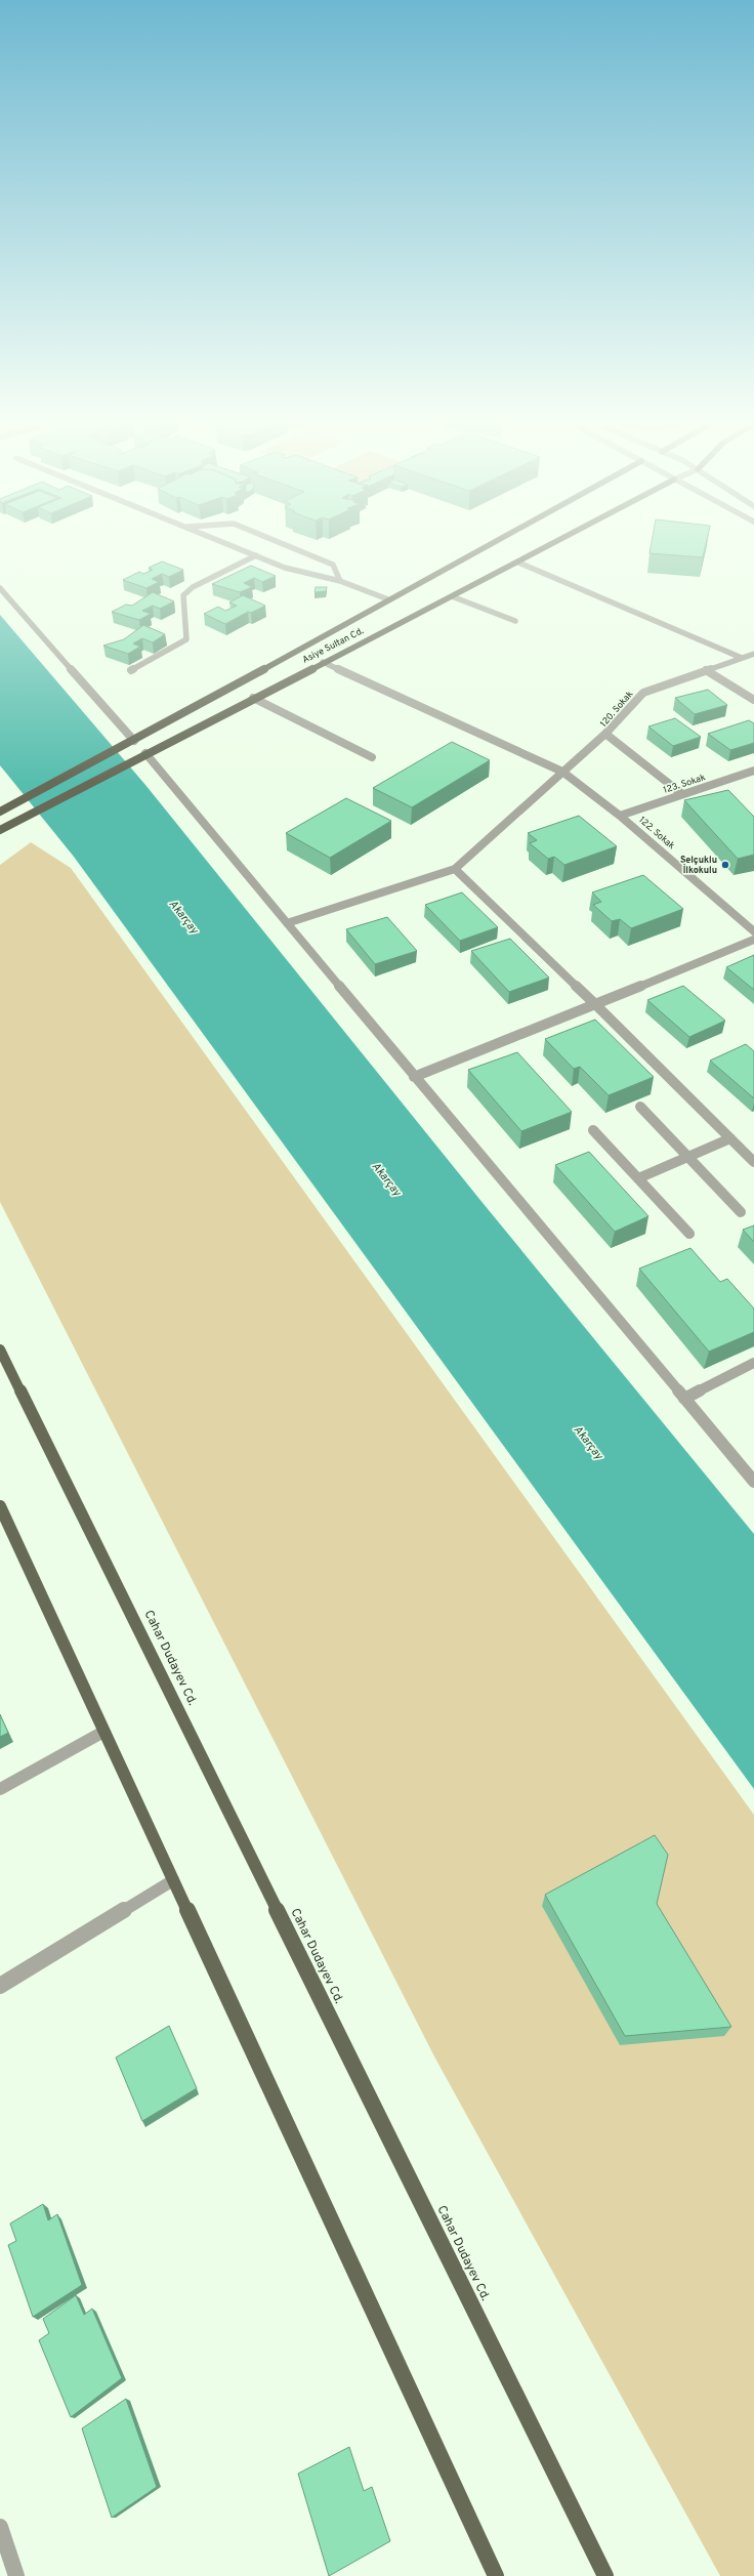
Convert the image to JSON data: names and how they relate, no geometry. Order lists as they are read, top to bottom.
{
  "streets": {
    "main road": ["Asiye Sultan Cd.", "Cahar Dudayev Cd."],
    "street": ["120. Sokak", "123. Sokak", "122. Sokak"]
  },
  "crossings": [
    ["Asiye Sultan Cd.", "122. Sokak"],
    ["120. Sokak", "123. Sokak"],
    ["123. Sokak", "122. Sokak"]
  ],
  "water": ["Akarçay"],
  "places": ["Selçuklu İlkokulu"]
}
